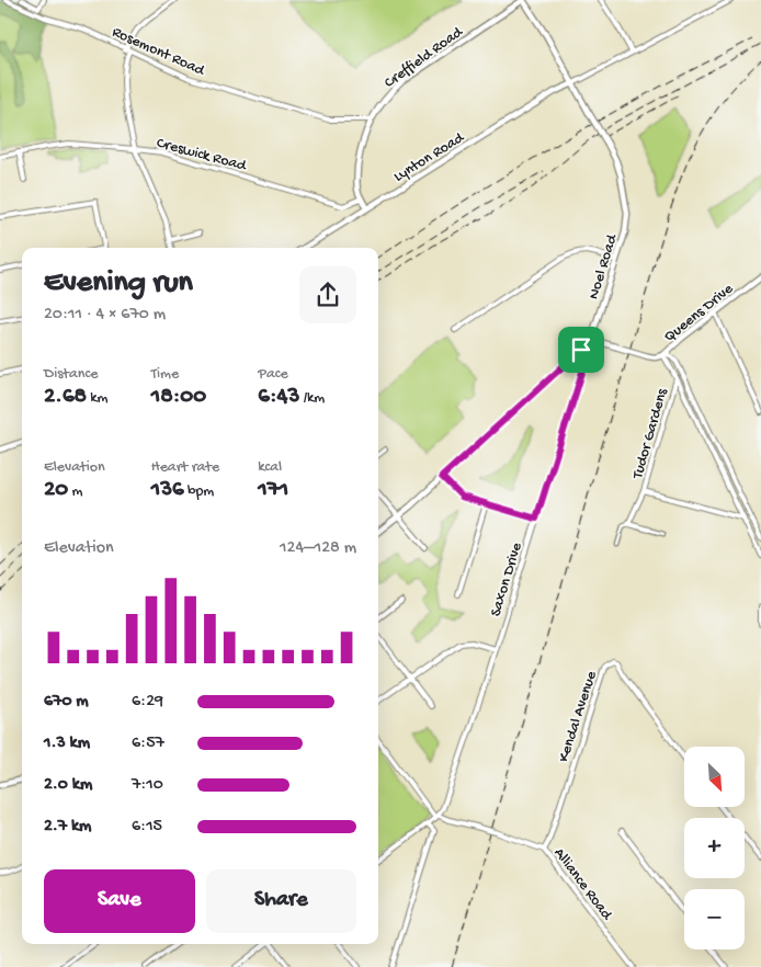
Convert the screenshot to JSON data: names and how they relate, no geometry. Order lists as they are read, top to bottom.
{
  "streets": {
    "street": [
      "Rosemont Road",
      "Creffield Road",
      "Creswick Road",
      "Lynton Road",
      "Noel Road",
      "Queens Drive",
      "Tudor Gardens",
      "Saxon Drive",
      "Kendal Avenue",
      "Alliance Road"
    ]
  },
  "crossings": [
    ["Rosemont Road", "Creffield Road"],
    ["Creffield Road", "Creswick Road"],
    ["Creffield Road", "Lynton Road"],
    ["Creffield Road", "Noel Road"],
    ["Lynton Road", "Noel Road"],
    ["Noel Road", "Queens Drive"],
    ["Saxon Drive", "Alliance Road"],
    ["Kendal Avenue", "Alliance Road"]
  ],
  "north": "bottom right",
  "page": {
    "heading": ["Evening run", "20:11 · 4 × 670 m"],
    "stats": [
      ["Distance", "2.68 km"],
      ["Time", "18:00"],
      ["Pace", "6:43 /km"],
      ["Elevation", "20 m"],
      ["Heart rate", "136 bpm"],
      ["kcal", "171"]
    ],
    "chart": ["Elevation", "124–128 m"],
    "list": [
      {
        "name": "670 m",
        "note": "6:29"
      },
      {
        "name": "1.3 km",
        "note": "6:57"
      },
      {
        "name": "2.0 km",
        "note": "7:10"
      },
      {
        "name": "2.7 km",
        "note": "6:15"
      }
    ],
    "map_buttons": ["+", "−"],
    "buttons": ["Save", "Share"]
  }
}
